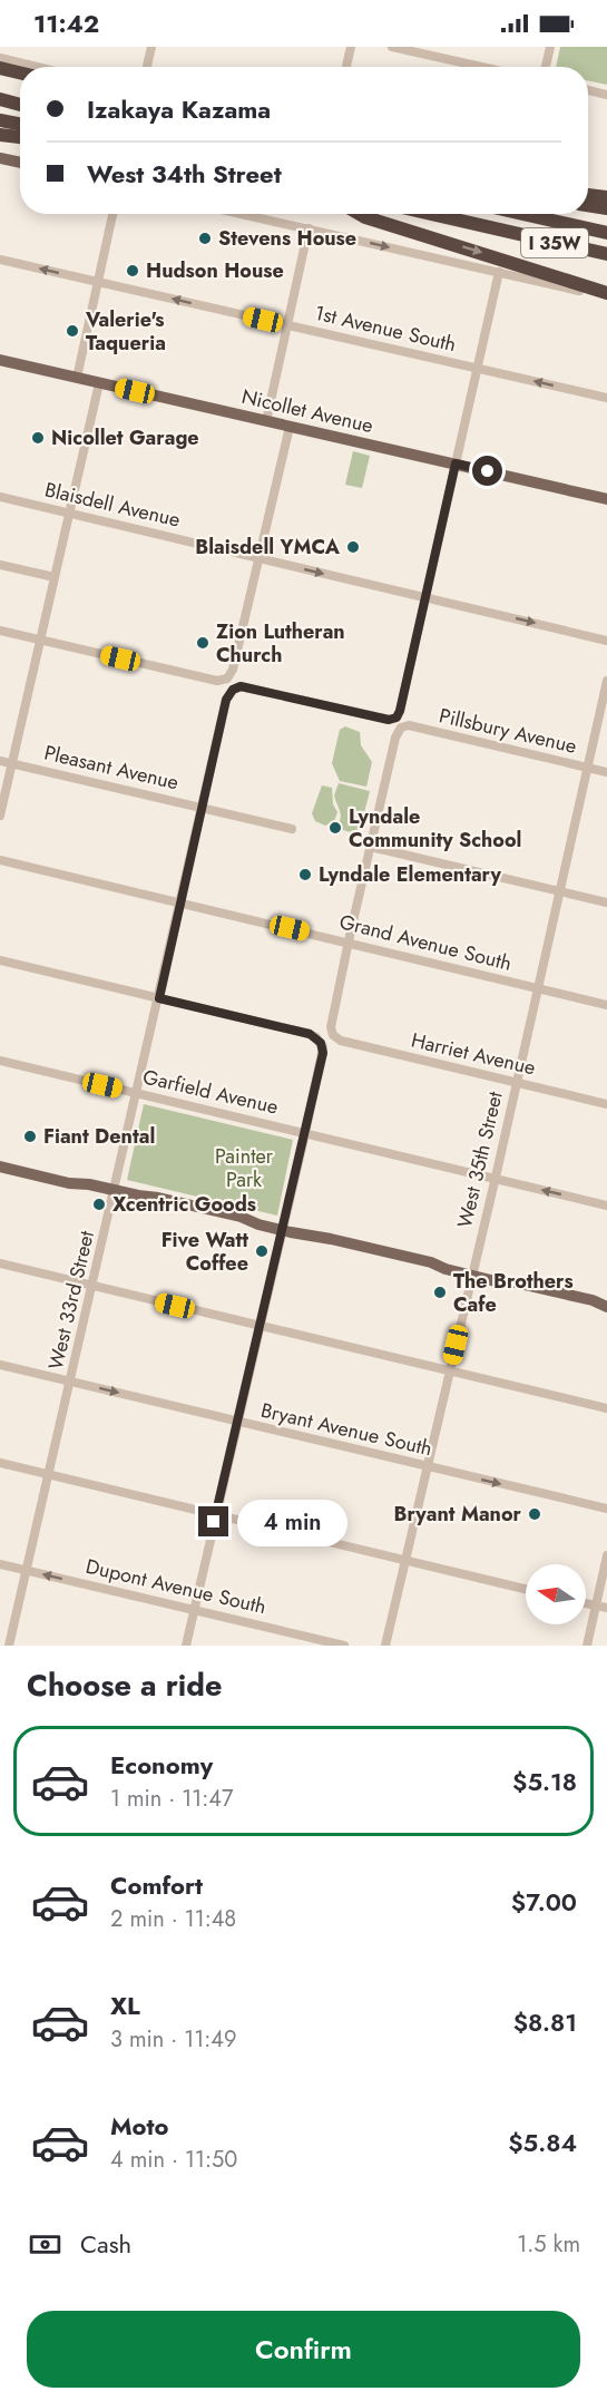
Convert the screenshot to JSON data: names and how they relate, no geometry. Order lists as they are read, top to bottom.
{
  "streets": {
    "highway": ["I 35W"],
    "main road": ["Nicollet Avenue"],
    "street": [
      "1st Avenue South",
      "Blaisdell Avenue",
      "Pillsbury Avenue",
      "Pleasant Avenue",
      "Grand Avenue South",
      "Harriet Avenue",
      "Garfield Avenue",
      "West 35th Street",
      "West 33rd Street",
      "Bryant Avenue South",
      "Dupont Avenue South"
    ]
  },
  "crossings": [
    ["Blaisdell Avenue", "West 33rd Street"],
    ["Pillsbury Avenue", "West 35th Street"],
    ["Pleasant Avenue", "West 33rd Street"],
    ["Grand Avenue South", "Harriet Avenue"],
    ["Grand Avenue South", "West 35th Street"],
    ["Grand Avenue South", "West 33rd Street"],
    ["Harriet Avenue", "West 35th Street"],
    ["Garfield Avenue", "West 35th Street"],
    ["Garfield Avenue", "West 33rd Street"],
    ["West 35th Street", "Bryant Avenue South"],
    ["West 33rd Street", "Bryant Avenue South"],
    ["West 33rd Street", "Dupont Avenue South"]
  ],
  "one_way": [
    "1st Avenue South",
    "Blaisdell Avenue",
    "Bryant Avenue South",
    "Dupont Avenue South"
  ],
  "parks": ["Painter Park"],
  "places": [
    "Stevens House",
    "Hudson House",
    "Valerie's Taqueria",
    "Nicollet Garage",
    "Blaisdell YMCA",
    "Zion Lutheran Church",
    "Lyndale Community School",
    "Lyndale Elementary",
    "Fiant Dental",
    "Xcentric Goods",
    "Five Watt Coffee",
    "The Brothers Cafe",
    "Bryant Manor"
  ],
  "north": "left",
  "page": {
    "status": "11:42",
    "banner": ["Izakaya Kazama", "West 34th Street"],
    "bubble": "4 min",
    "heading": "Choose a ride",
    "list": [
      {
        "name": "Economy",
        "note": "1 min · 11:47",
        "value": "$5.18"
      },
      {
        "name": "Comfort",
        "note": "2 min · 11:48",
        "value": "$7.00"
      },
      {
        "name": "XL",
        "note": "3 min · 11:49",
        "value": "$8.81"
      },
      {
        "name": "Moto",
        "note": "4 min · 11:50",
        "value": "$5.84"
      }
    ],
    "pay": ["Cash", "1.5 km"],
    "buttons": "Confirm"
  }
}
